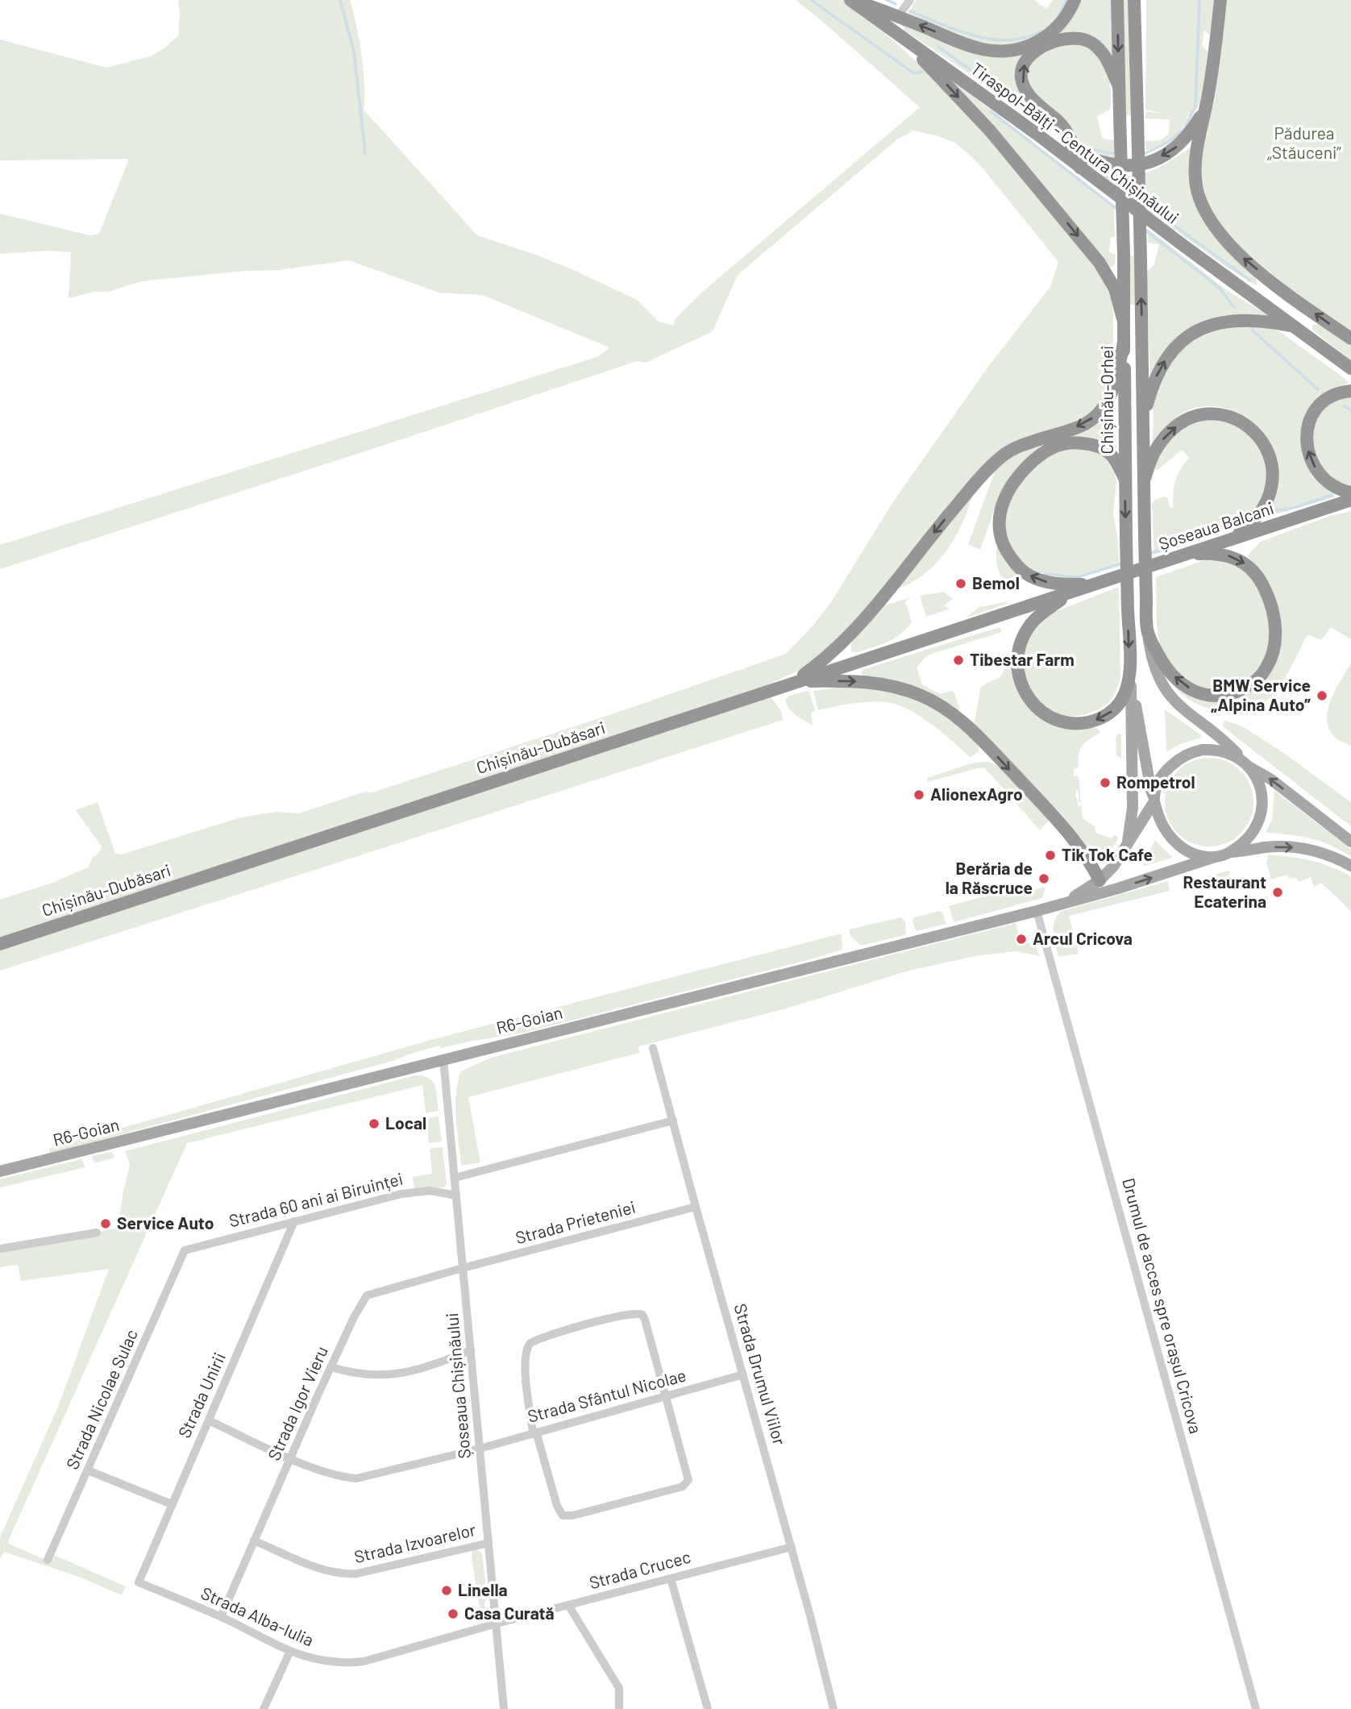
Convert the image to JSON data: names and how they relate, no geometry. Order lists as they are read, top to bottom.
{
  "streets": {
    "highway": [
      "Tiraspol-Bălți - Centura Chișinăului",
      "Chișinău-Orhei",
      "Șoseaua Balcani",
      "Chișinău-Dubăsari"
    ],
    "main road": ["R6-Goian"],
    "street": [
      "Strada 60 ani ai Biruinței",
      "Strada Prieteniei",
      "Drumul de acces spre orașul Cricova",
      "Strada Drumul Viilor",
      "Șoseaua Chișinăului",
      "Strada Unirii",
      "Strada Sfântul Nicolae",
      "Strada Nicolae Sulac",
      "Strada Igor Vieru",
      "Strada Izvoarelor",
      "Strada Crucec",
      "Strada Alba-Iulia"
    ]
  },
  "crossings": [
    ["Chișinău-Orhei", "R6-Goian"],
    ["Șoseaua Balcani", "Chișinău-Dubăsari"],
    ["R6-Goian", "Drumul de acces spre orașul Cricova"],
    ["R6-Goian", "Șoseaua Chișinăului"],
    ["Strada 60 ani ai Biruinței", "Șoseaua Chișinăului"],
    ["Strada 60 ani ai Biruinței", "Strada Unirii"],
    ["Strada 60 ani ai Biruinței", "Strada Nicolae Sulac"],
    ["Strada Prieteniei", "Strada Drumul Viilor"],
    ["Strada Prieteniei", "Șoseaua Chișinăului"],
    ["Strada Prieteniei", "Strada Igor Vieru"],
    ["Strada Drumul Viilor", "Strada Sfântul Nicolae"],
    ["Strada Drumul Viilor", "Strada Crucec"],
    ["Șoseaua Chișinăului", "Strada Sfântul Nicolae"],
    ["Șoseaua Chișinăului", "Strada Igor Vieru"],
    ["Șoseaua Chișinăului", "Strada Izvoarelor"],
    ["Șoseaua Chișinăului", "Strada Crucec"],
    ["Șoseaua Chișinăului", "Strada Alba-Iulia"],
    ["Strada Unirii", "Strada Sfântul Nicolae"],
    ["Strada Unirii", "Strada Alba-Iulia"],
    ["Strada Sfântul Nicolae", "Strada Igor Vieru"],
    ["Strada Igor Vieru", "Strada Izvoarelor"],
    ["Strada Igor Vieru", "Strada Alba-Iulia"],
    ["Strada Crucec", "Strada Alba-Iulia"]
  ],
  "parks": ["Pădurea „Stăuceni”"],
  "places": [
    "Bemol",
    "Tibestar Farm",
    "BMW Service „Alpina Auto”",
    "Rompetrol",
    "AlionexAgro",
    "Tik Tok Cafe",
    "Berăria de la Răscruce",
    "Restaurant Ecaterina",
    "Arcul Cricova",
    "Local",
    "Service Auto",
    "Linella",
    "Casa Curată"
  ]
}
